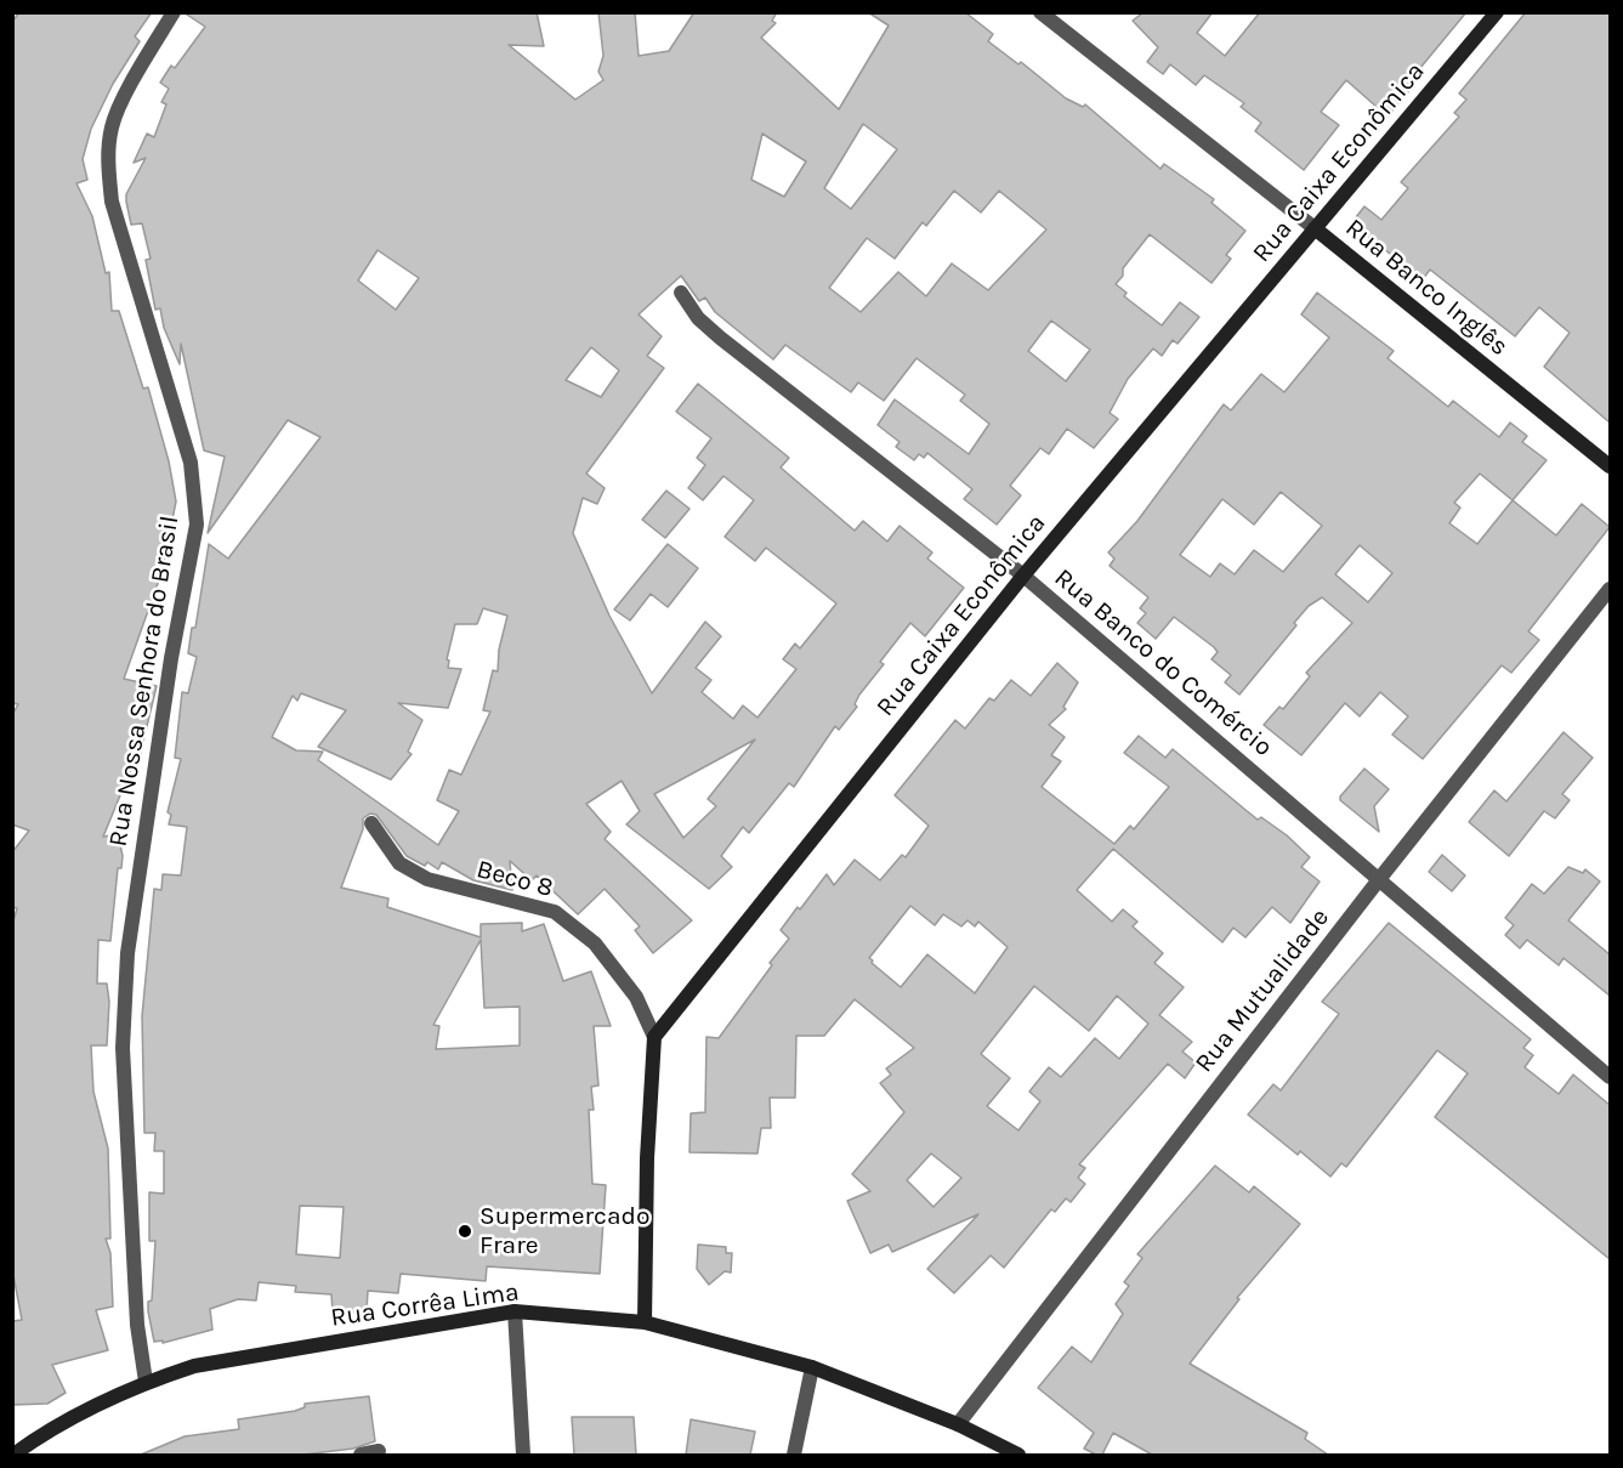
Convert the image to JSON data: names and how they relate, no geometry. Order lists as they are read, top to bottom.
{
  "streets": {
    "street": [
      "Rua Caixa Econômica",
      "Rua Banco Inglês",
      "Rua Banco do Comércio",
      "Rua Nossa Senhora do Brasil",
      "Beco 8",
      "Rua Mutualidade",
      "Rua Corrêa Lima"
    ]
  },
  "crossings": [
    ["Rua Caixa Econômica", "Rua Banco Inglês"],
    ["Rua Caixa Econômica", "Rua Banco do Comércio"],
    ["Rua Caixa Econômica", "Beco 8"],
    ["Rua Banco do Comércio", "Rua Mutualidade"],
    ["Rua Nossa Senhora do Brasil", "Rua Corrêa Lima"],
    ["Rua Mutualidade", "Rua Corrêa Lima"]
  ],
  "places": ["Supermercado Frare"]
}
